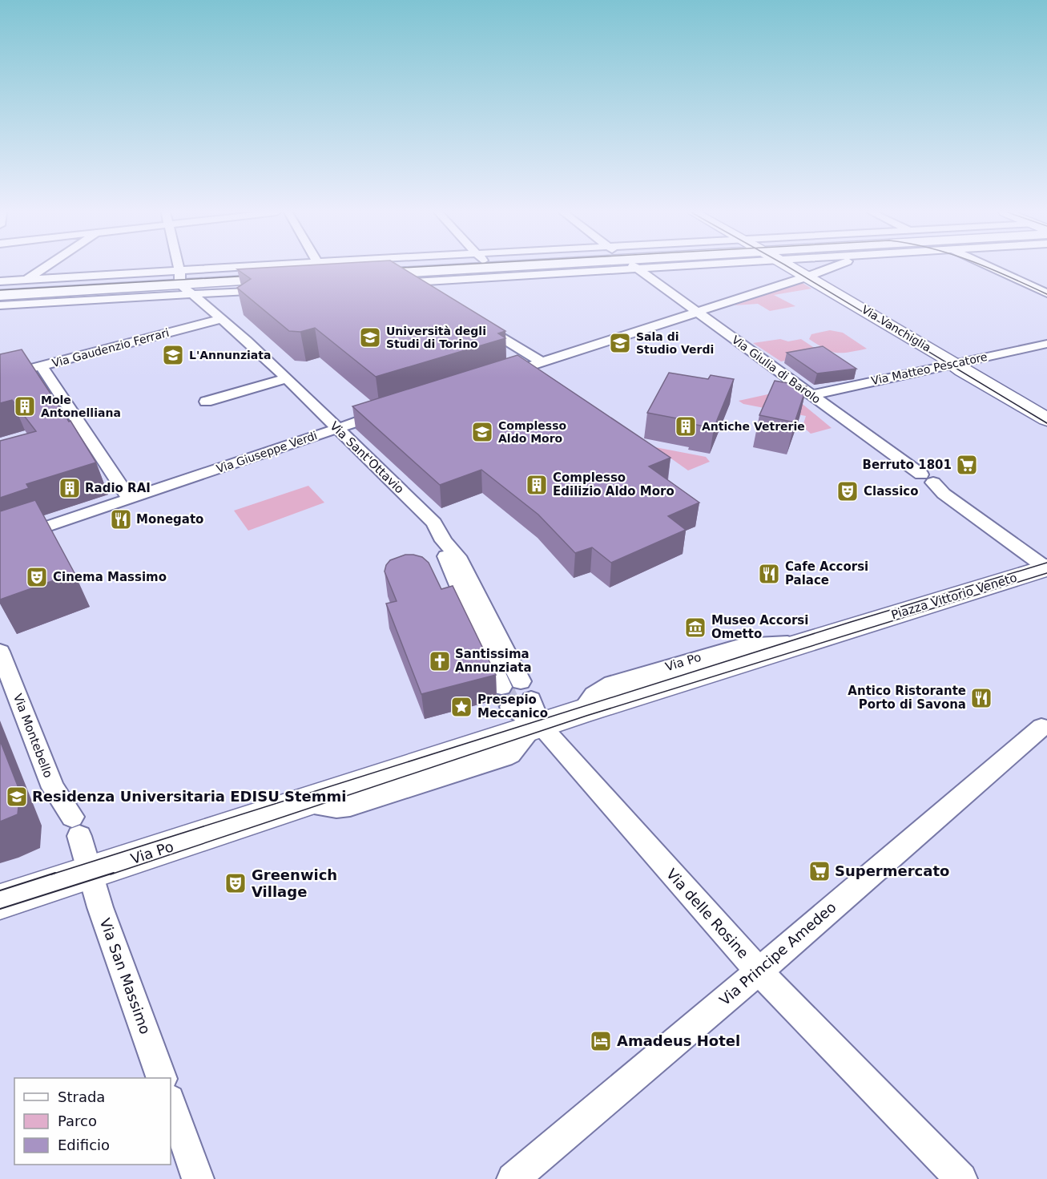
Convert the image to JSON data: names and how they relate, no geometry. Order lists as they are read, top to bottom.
{
  "streets": {
    "main road": ["Via Vanchiglia", "Piazza Vittorio Veneto", "Via Po"],
    "street": [
      "Via Gaudenzio Ferrari",
      "Via Matteo Pescatore",
      "Via Giulia di Barolo",
      "Via Giuseppe Verdi",
      "Via Sant'Ottavio",
      "Via Montebello",
      "Via delle Rosine",
      "Via Principe Amedeo",
      "Via San Massimo"
    ]
  },
  "crossings": [
    ["Via Vanchiglia", "Via Matteo Pescatore"],
    ["Via Gaudenzio Ferrari", "Via Sant'Ottavio"],
    ["Via Matteo Pescatore", "Via Giulia di Barolo"],
    ["Via Giulia di Barolo", "Piazza Vittorio Veneto"],
    ["Via Giuseppe Verdi", "Via Sant'Ottavio"],
    ["Piazza Vittorio Veneto", "Via Po"],
    ["Via Po", "Via Montebello"],
    ["Via Po", "Via delle Rosine"],
    ["Via Po", "Via San Massimo"],
    ["Via Montebello", "Via San Massimo"],
    ["Via delle Rosine", "Via Principe Amedeo"]
  ],
  "places": {
    "school or university": [
      "Università degli Studi di Torino",
      "Sala di Studio Verdi",
      "L'Annunziata",
      "Complesso Aldo Moro",
      "Residenza Universitaria EDISU Stemmi"
    ],
    "building": [
      "Mole Antonelliana",
      "Antiche Vetrerie",
      "Complesso Edilizio Aldo Moro",
      "Radio RAI"
    ],
    "supermarket": ["Berruto 1801", "Supermercato"],
    "theatre": ["Classico", "Cinema Massimo", "Greenwich Village"],
    "restaurant": ["Monegato", "Cafe Accorsi Palace", "Antico Ristorante Porto di Savona"],
    "museum": ["Museo Accorsi Ometto"],
    "church": ["Santissima Annunziata"],
    "place": ["Presepio Meccanico"],
    "hotel": ["Amadeus Hotel"]
  },
  "legend": ["Strada", "Parco", "Edificio"]
}
